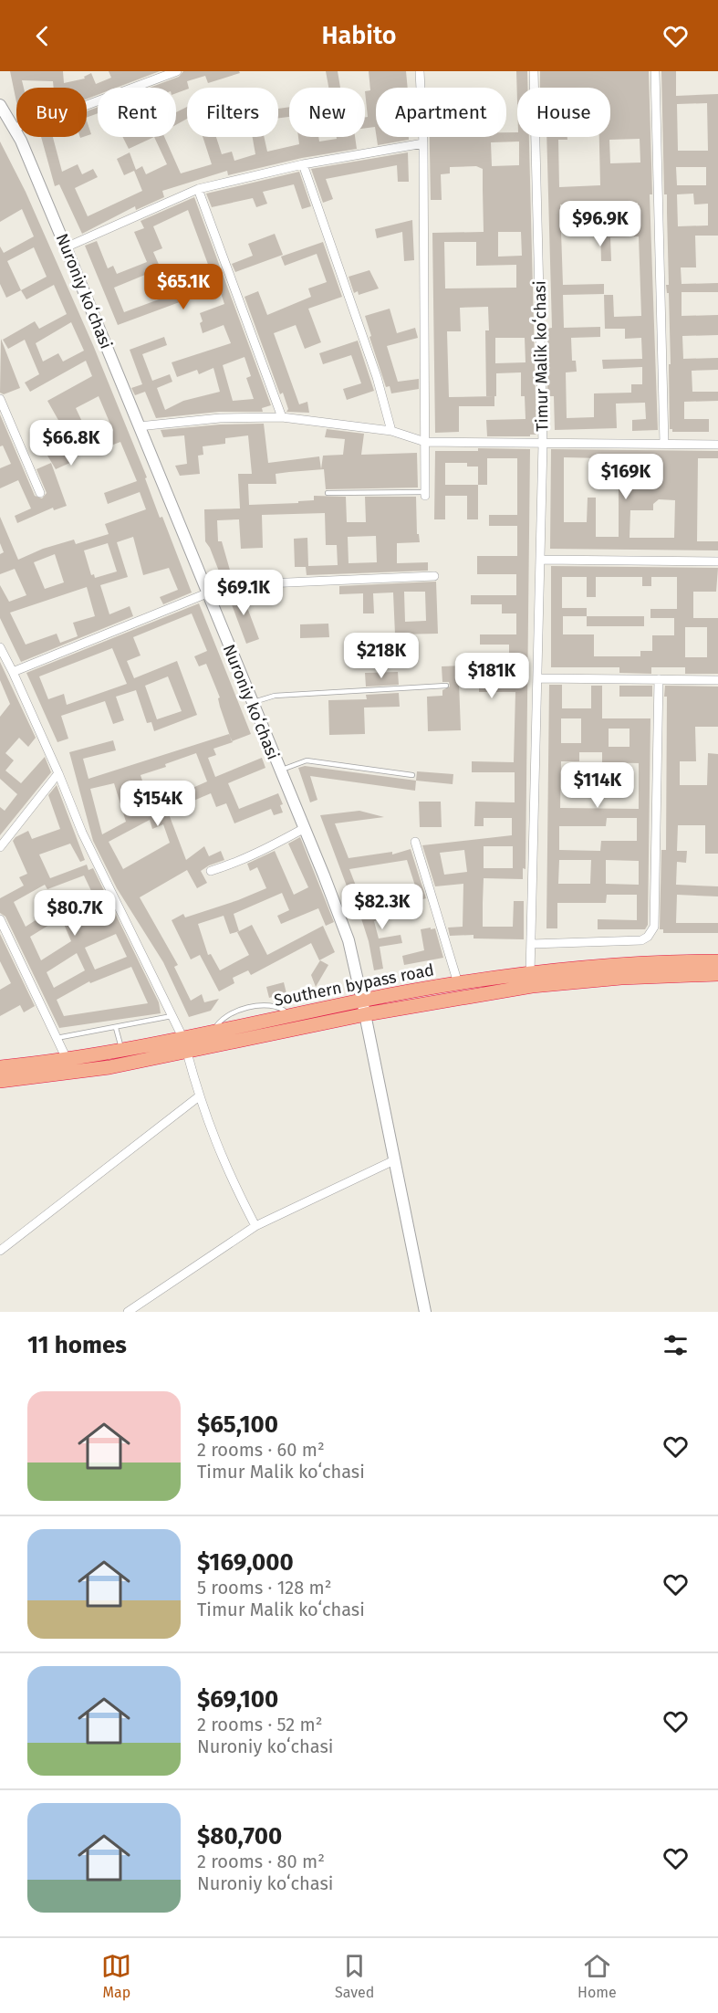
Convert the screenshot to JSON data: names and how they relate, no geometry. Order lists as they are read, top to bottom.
{
  "streets": {
    "highway": ["Southern bypass road"],
    "street": ["Nuroniy koʻchasi", "Timur Malik koʻchasi"]
  },
  "crossings": [
    ["Nuroniy koʻchasi", "Timur Malik koʻchasi"],
    ["Nuroniy koʻchasi", "Southern bypass road"],
    ["Timur Malik koʻchasi", "Southern bypass road"]
  ],
  "page": {
    "header": "Habito",
    "chip": [
      "Buy",
      "Rent",
      "Filters",
      "New",
      "Apartment",
      "House"
    ],
    "price": [
      "$96.9K",
      "$65.1K",
      "$66.8K",
      "$169K",
      "$69.1K",
      "$218K",
      "$181K",
      "$114K",
      "$154K",
      "$82.3K",
      "$80.7K"
    ],
    "heading": "11 homes",
    "list": [
      {
        "name": "$65,100",
        "note": "2 rooms · 60 m² · Timur Malik koʻchasi"
      },
      {
        "name": "$169,000",
        "note": "5 rooms · 128 m² · Timur Malik koʻchasi"
      },
      {
        "name": "$69,100",
        "note": "2 rooms · 52 m² · Nuroniy koʻchasi"
      },
      {
        "name": "$80,700",
        "note": "2 rooms · 80 m² · Nuroniy koʻchasi"
      }
    ],
    "tabs": ["Map", "Saved", "Home"]
  }
}
